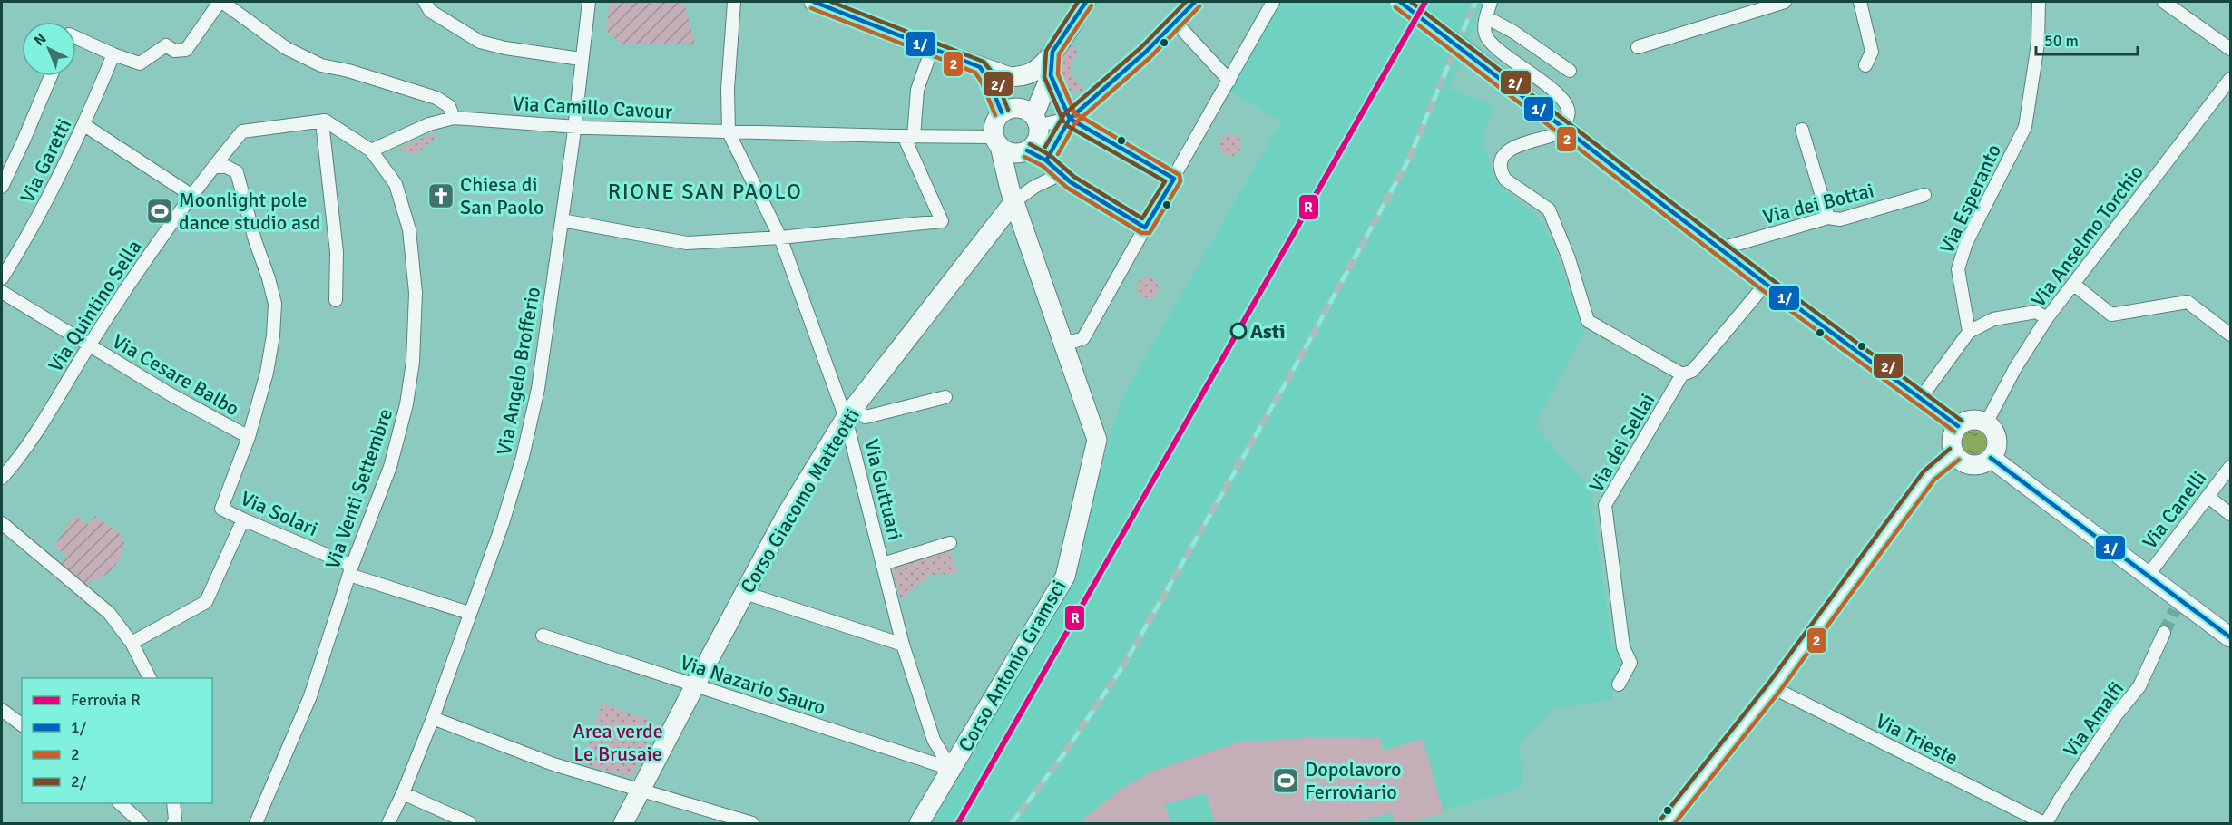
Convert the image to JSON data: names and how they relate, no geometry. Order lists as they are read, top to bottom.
{
  "streets": {
    "main road": ["Corso Giacomo Matteotti", "Corso Antonio Gramsci"],
    "street": [
      "Via Camillo Cavour",
      "Via Garetti",
      "Via Esperanto",
      "Via dei Bottai",
      "Via Anselmo Torchio",
      "Via Quintino Sella",
      "Via Angelo Brofferio",
      "Via Cesare Balbo",
      "Via dei Sellai",
      "Via Venti Settembre",
      "Via Guttuari",
      "Via Canelli",
      "Via Solari",
      "Via Nazario Sauro",
      "Via Amalfi",
      "Via Trieste"
    ]
  },
  "crossings": [
    ["Via Camillo Cavour", "Via Angelo Brofferio"],
    ["Via Camillo Cavour", "Via Venti Settembre"],
    ["Via Camillo Cavour", "Via Guttuari"],
    ["Via Camillo Cavour", "Corso Antonio Gramsci"],
    ["Via Quintino Sella", "Via Cesare Balbo"],
    ["Via Quintino Sella", "Via Venti Settembre"],
    ["Via Angelo Brofferio", "Via Solari"],
    ["Via Cesare Balbo", "Via Solari"],
    ["Via Venti Settembre", "Via Solari"],
    ["Via Guttuari", "Corso Giacomo Matteotti"],
    ["Via Guttuari", "Corso Antonio Gramsci"],
    ["Via Guttuari", "Via Nazario Sauro"],
    ["Corso Giacomo Matteotti", "Corso Antonio Gramsci"],
    ["Corso Giacomo Matteotti", "Via Nazario Sauro"],
    ["Corso Antonio Gramsci", "Via Nazario Sauro"],
    ["Via Amalfi", "Via Trieste"]
  ],
  "districts": ["RIONE SAN PAOLO"],
  "parks": ["Area verde Le Brusaie"],
  "places": {
    "church": ["Chiesa di San Paolo"],
    "sports": ["Moonlight pole dance studio asd", "Dopolavoro Ferroviario"],
    "other": ["Asti"]
  },
  "lines": [
    "rail line R",
    "transit line 1/",
    "transit line 2/",
    "transit line 2"
  ],
  "legend": [
    "Ferrovia R",
    "1/",
    "2",
    "2/"
  ],
  "scale_bar": "50 m",
  "north": "top left"
}
